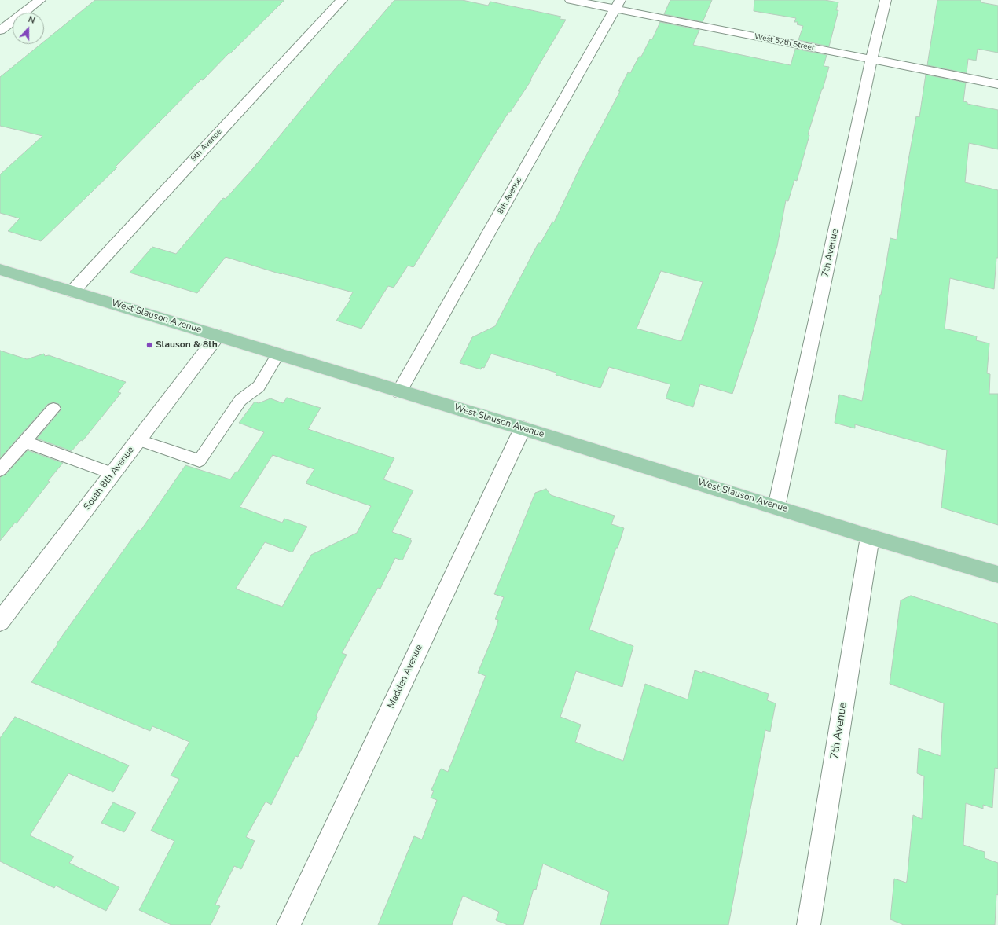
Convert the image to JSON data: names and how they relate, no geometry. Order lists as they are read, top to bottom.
{
  "streets": {
    "main road": ["West Slauson Avenue"],
    "street": [
      "West 57th Street",
      "9th Avenue",
      "8th Avenue",
      "7th Avenue",
      "South 8th Avenue",
      "Madden Avenue"
    ]
  },
  "crossings": [
    ["West 57th Street", "8th Avenue"],
    ["West 57th Street", "7th Avenue"],
    ["9th Avenue", "West Slauson Avenue"],
    ["8th Avenue", "West Slauson Avenue"],
    ["7th Avenue", "West Slauson Avenue"],
    ["West Slauson Avenue", "South 8th Avenue"],
    ["West Slauson Avenue", "Madden Avenue"]
  ],
  "places": ["Slauson & 8th"],
  "north": "top"
}
